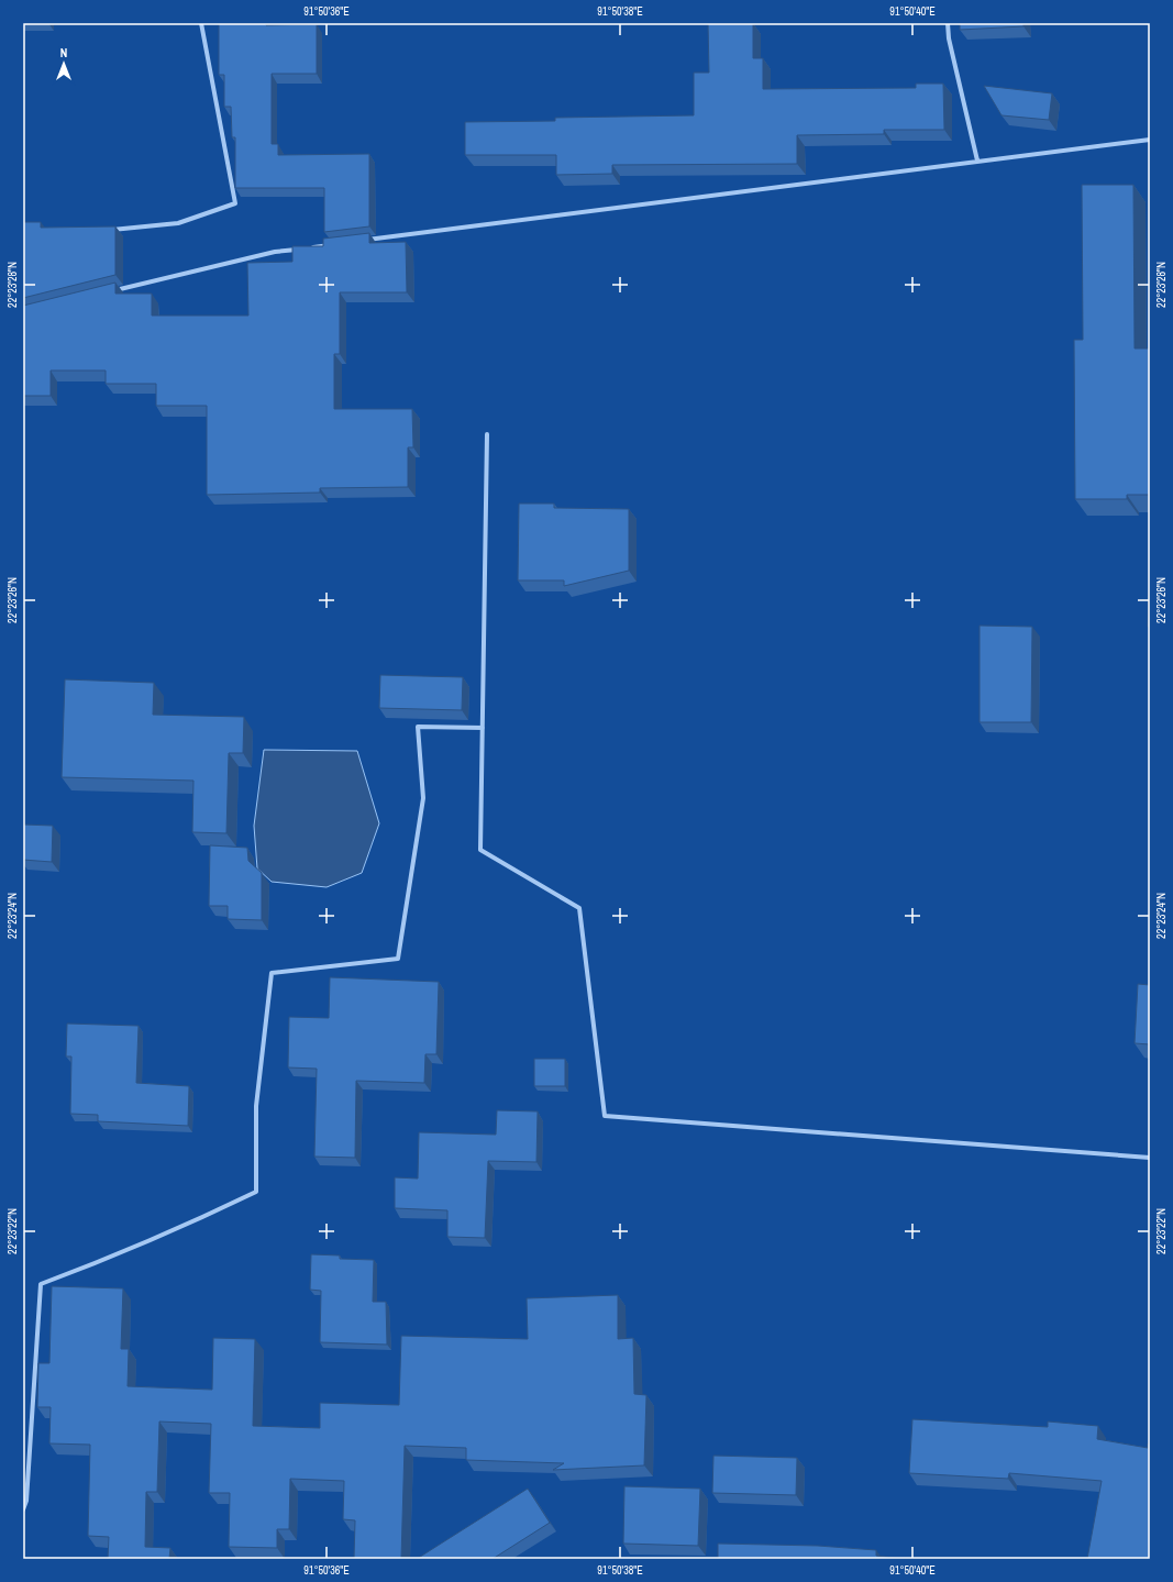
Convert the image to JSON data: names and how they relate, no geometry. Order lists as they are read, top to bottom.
{
  "north": "top",
  "coordinates": [
    "91°50'36\"E",
    "91°50'38\"E",
    "91°50'40\"E",
    "22°23'28\"N",
    "22°23'26\"N",
    "22°23'24\"N",
    "22°23'22\"N"
  ]
}
